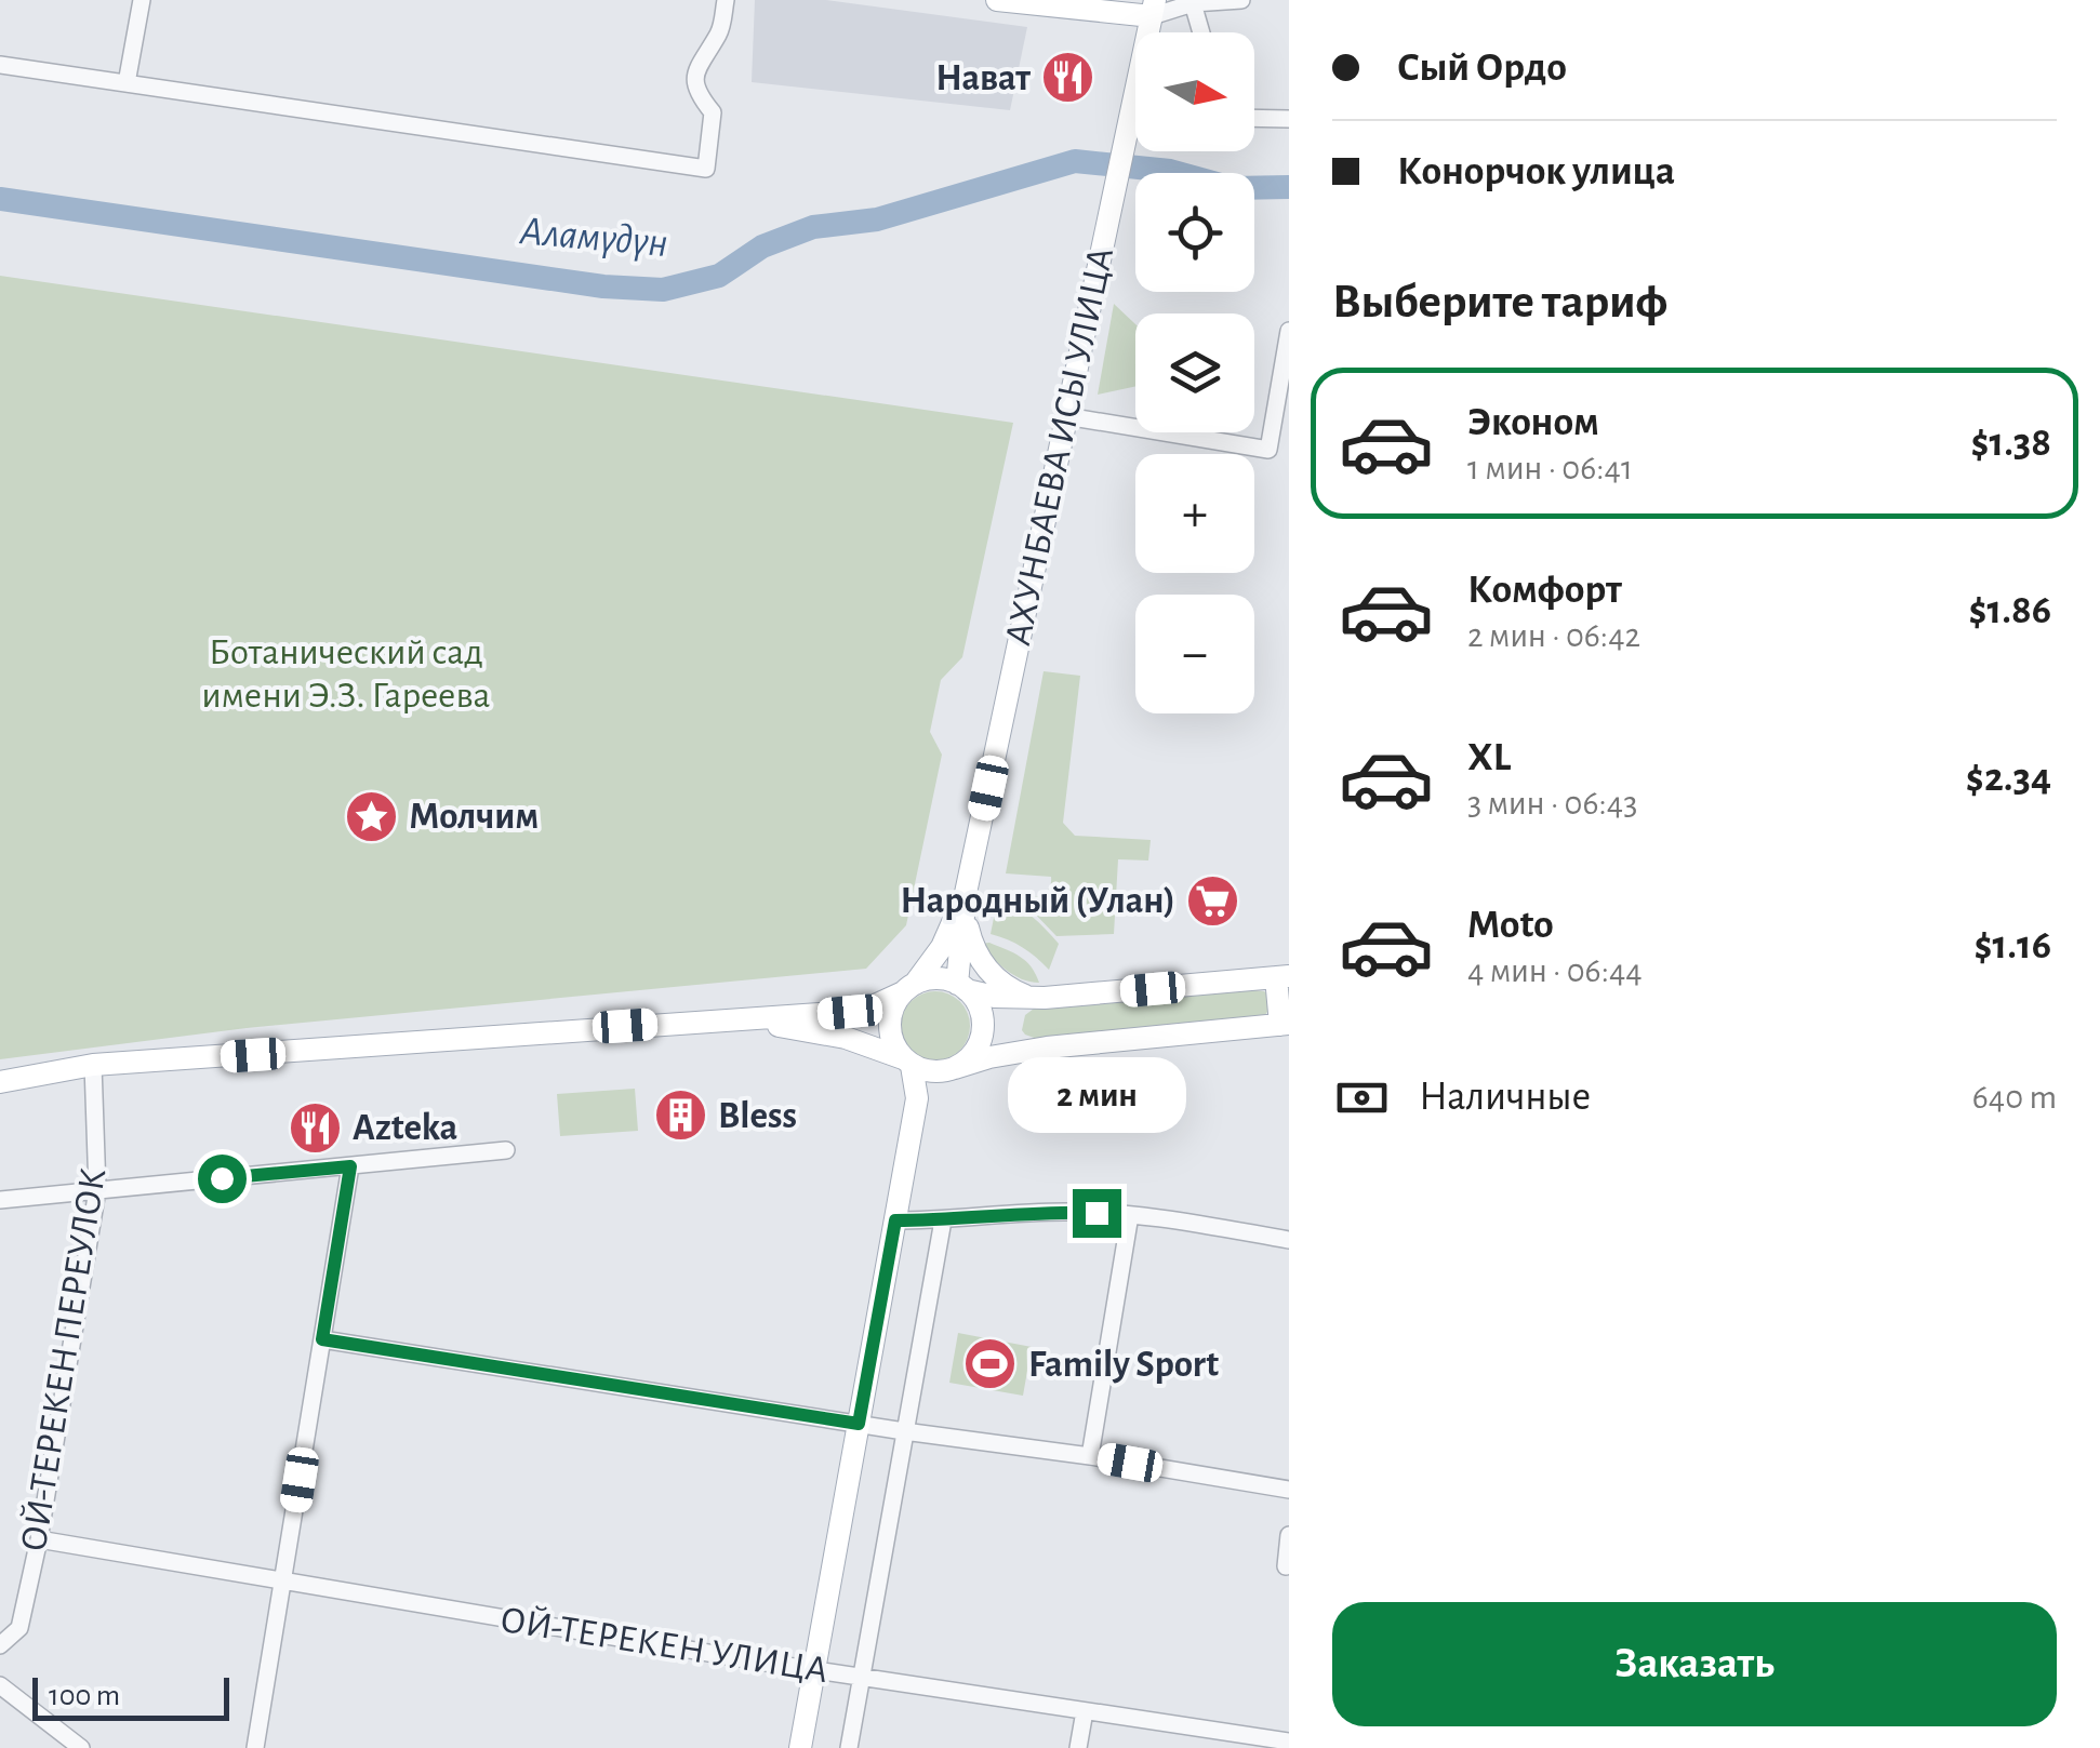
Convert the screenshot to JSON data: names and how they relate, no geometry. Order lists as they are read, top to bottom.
{
  "streets": {
    "main road": ["АХУНБАЕВА ИСЫ УЛИЦА"],
    "street": ["ОЙ-ТЕРЕКЕН ПЕРЕУЛОК", "ОЙ-ТЕРЕКЕН УЛИЦА"]
  },
  "crossings": [
    ["ОЙ-ТЕРЕКЕН ПЕРЕУЛОК", "ОЙ-ТЕРЕКЕН УЛИЦА"]
  ],
  "water": ["Аламүдүн"],
  "parks": ["Ботанический сад имени Э.З. Гареева"],
  "places": {
    "restaurant": ["Нават", "Azteka"],
    "place": ["Молчим"],
    "supermarket": ["Народный (Улан)"],
    "building": ["Bless"],
    "sports": ["Family Sport"]
  },
  "scale_bar": "100 m",
  "north": "right",
  "page": {
    "banner": ["Сый Ордо", "Конорчок улица"],
    "map_buttons": ["+", "−"],
    "heading": "Выберите тариф",
    "list": [
      {
        "name": "Эконом",
        "note": "1 мин · 06:41",
        "value": "$1.38"
      },
      {
        "name": "Комфорт",
        "note": "2 мин · 06:42",
        "value": "$1.86"
      },
      {
        "name": "XL",
        "note": "3 мин · 06:43",
        "value": "$2.34"
      },
      {
        "name": "Moto",
        "note": "4 мин · 06:44",
        "value": "$1.16"
      }
    ],
    "pay": ["Наличные", "640 m"],
    "bubble": "2 мин",
    "buttons": "Заказать",
    "scale": "100 m"
  }
}
